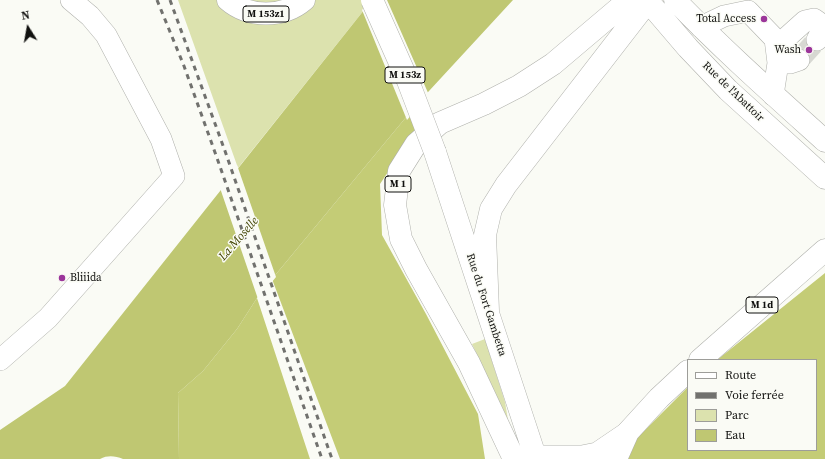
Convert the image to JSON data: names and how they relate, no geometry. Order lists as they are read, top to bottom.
{
  "streets": {
    "main road": [
      "M 153z1",
      "M 153z",
      "Rue de l'Abattoir",
      "M 1",
      "Rue du Fort Gambetta",
      "M 1d"
    ]
  },
  "crossings": [
    ["Rue de l'Abattoir", "M 1"]
  ],
  "water": ["La Moselle"],
  "places": ["Total Access", "Wash", "Bliiida"],
  "legend": [
    "Route",
    "Voie ferrée",
    "Parc",
    "Eau"
  ],
  "north": "top"
}
